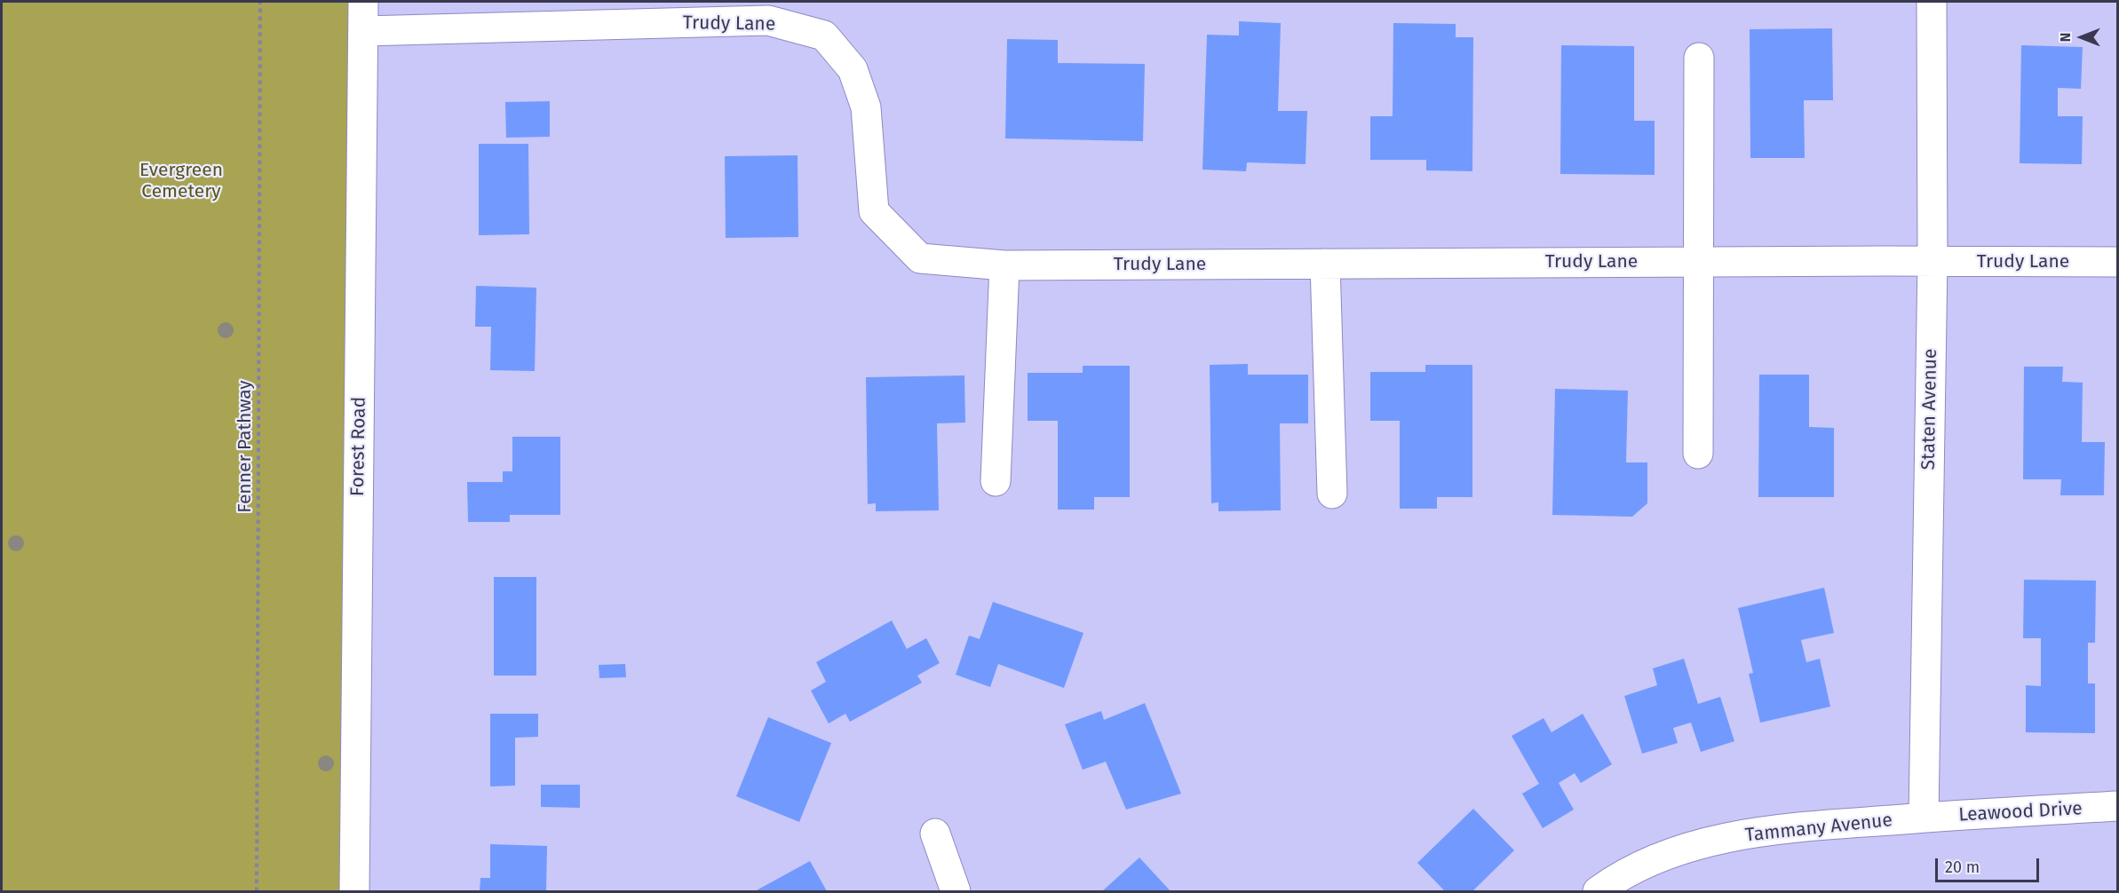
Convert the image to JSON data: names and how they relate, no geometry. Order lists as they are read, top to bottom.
{
  "streets": {
    "street": [
      "Trudy Lane",
      "Staten Avenue",
      "Forest Road",
      "Leawood Drive",
      "Tammany Avenue"
    ],
    "path": ["Fenner Pathway"]
  },
  "crossings": [
    ["Trudy Lane", "Staten Avenue"],
    ["Trudy Lane", "Forest Road"],
    ["Staten Avenue", "Leawood Drive"],
    ["Staten Avenue", "Tammany Avenue"],
    ["Leawood Drive", "Tammany Avenue"]
  ],
  "parks": ["Evergreen Cemetery"],
  "scale_bar": "20 m",
  "north": "left"
}
